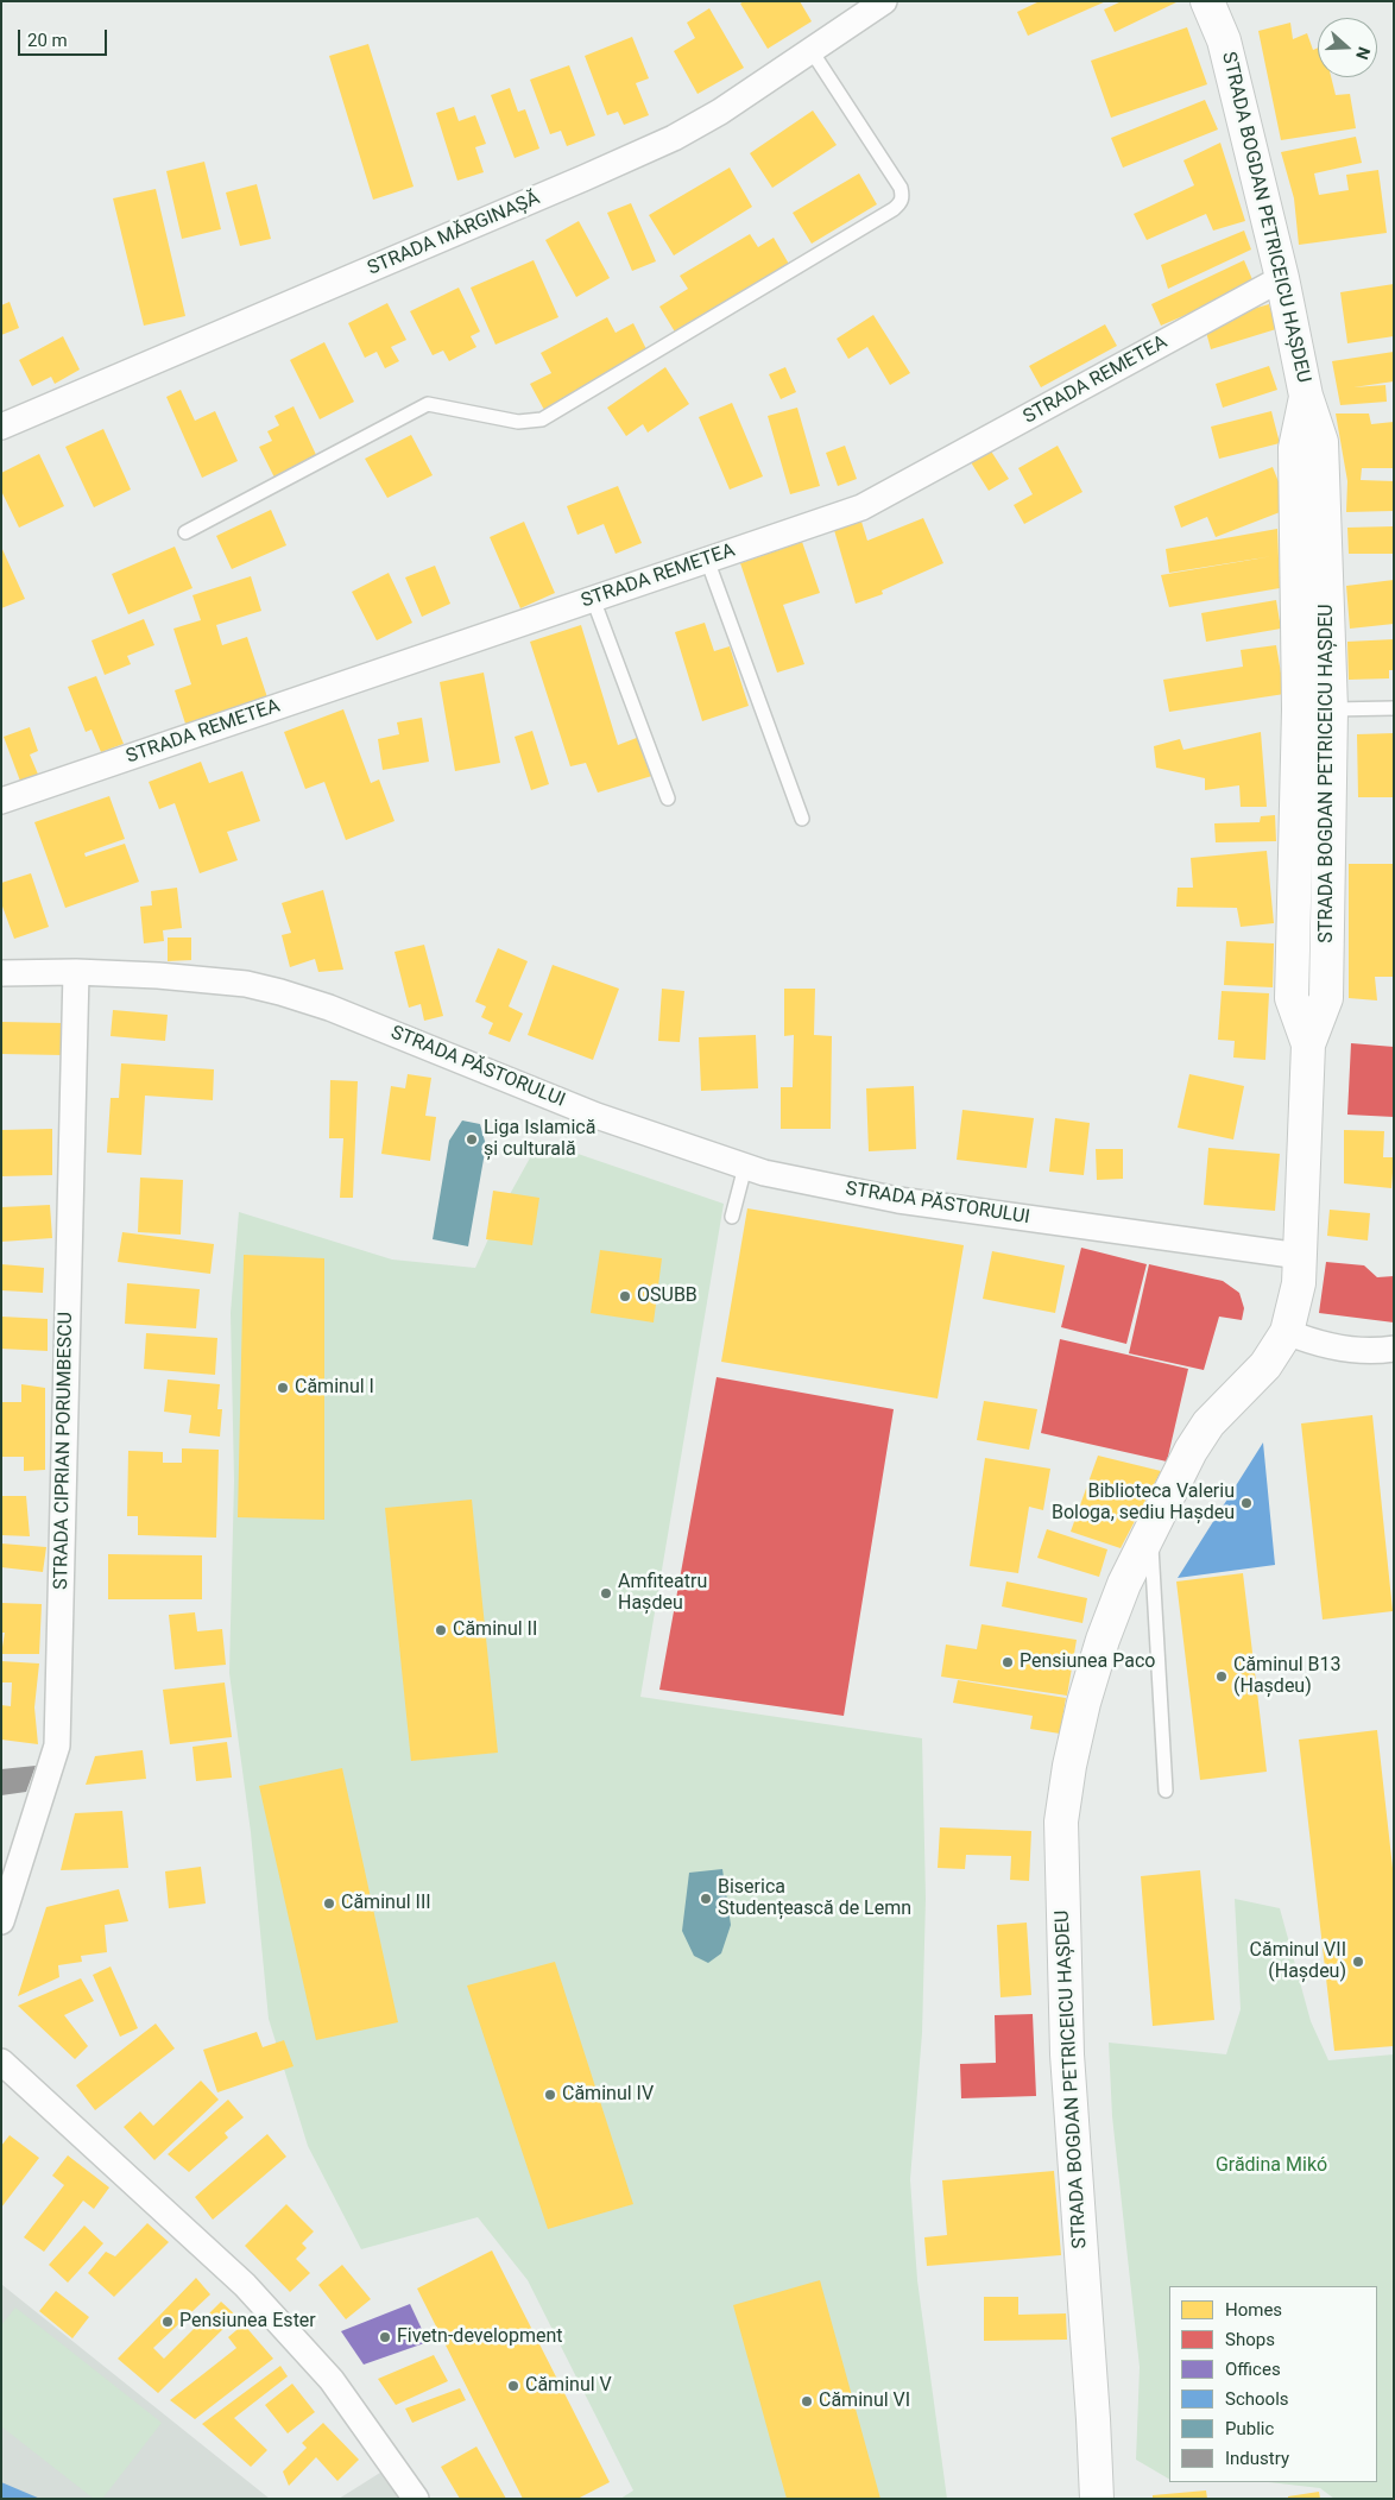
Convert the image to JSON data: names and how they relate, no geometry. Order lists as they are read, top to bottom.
{
  "streets": {
    "street": [
      "STRADA BOGDAN PETRICEICU HAȘDEU",
      "STRADA MĂRGINAȘĂ",
      "STRADA REMETEA",
      "STRADA PĂSTORULUI",
      "STRADA CIPRIAN PORUMBESCU"
    ]
  },
  "crossings": [
    ["STRADA BOGDAN PETRICEICU HAȘDEU", "STRADA REMETEA"],
    ["STRADA BOGDAN PETRICEICU HAȘDEU", "STRADA PĂSTORULUI"],
    ["STRADA PĂSTORULUI", "STRADA CIPRIAN PORUMBESCU"]
  ],
  "parks": ["Grădina Mikó"],
  "places": [
    "Liga Islamică și culturală",
    "OSUBB",
    "Căminul I",
    "Biblioteca Valeriu Bologa, sediu Hașdeu",
    "Amfiteatru Hașdeu",
    "Căminul II",
    "Pensiunea Paco",
    "Căminul B13 (Hașdeu)",
    "Biserica Studențească de Lemn",
    "Căminul III",
    "Căminul VII (Hașdeu)",
    "Căminul IV",
    "Pensiunea Ester",
    "Fivetn-development",
    "Căminul V",
    "Căminul VI"
  ],
  "legend": [
    "Homes",
    "Shops",
    "Offices",
    "Schools",
    "Public",
    "Industry"
  ],
  "scale_bar": "20 m",
  "north": "right"
}
